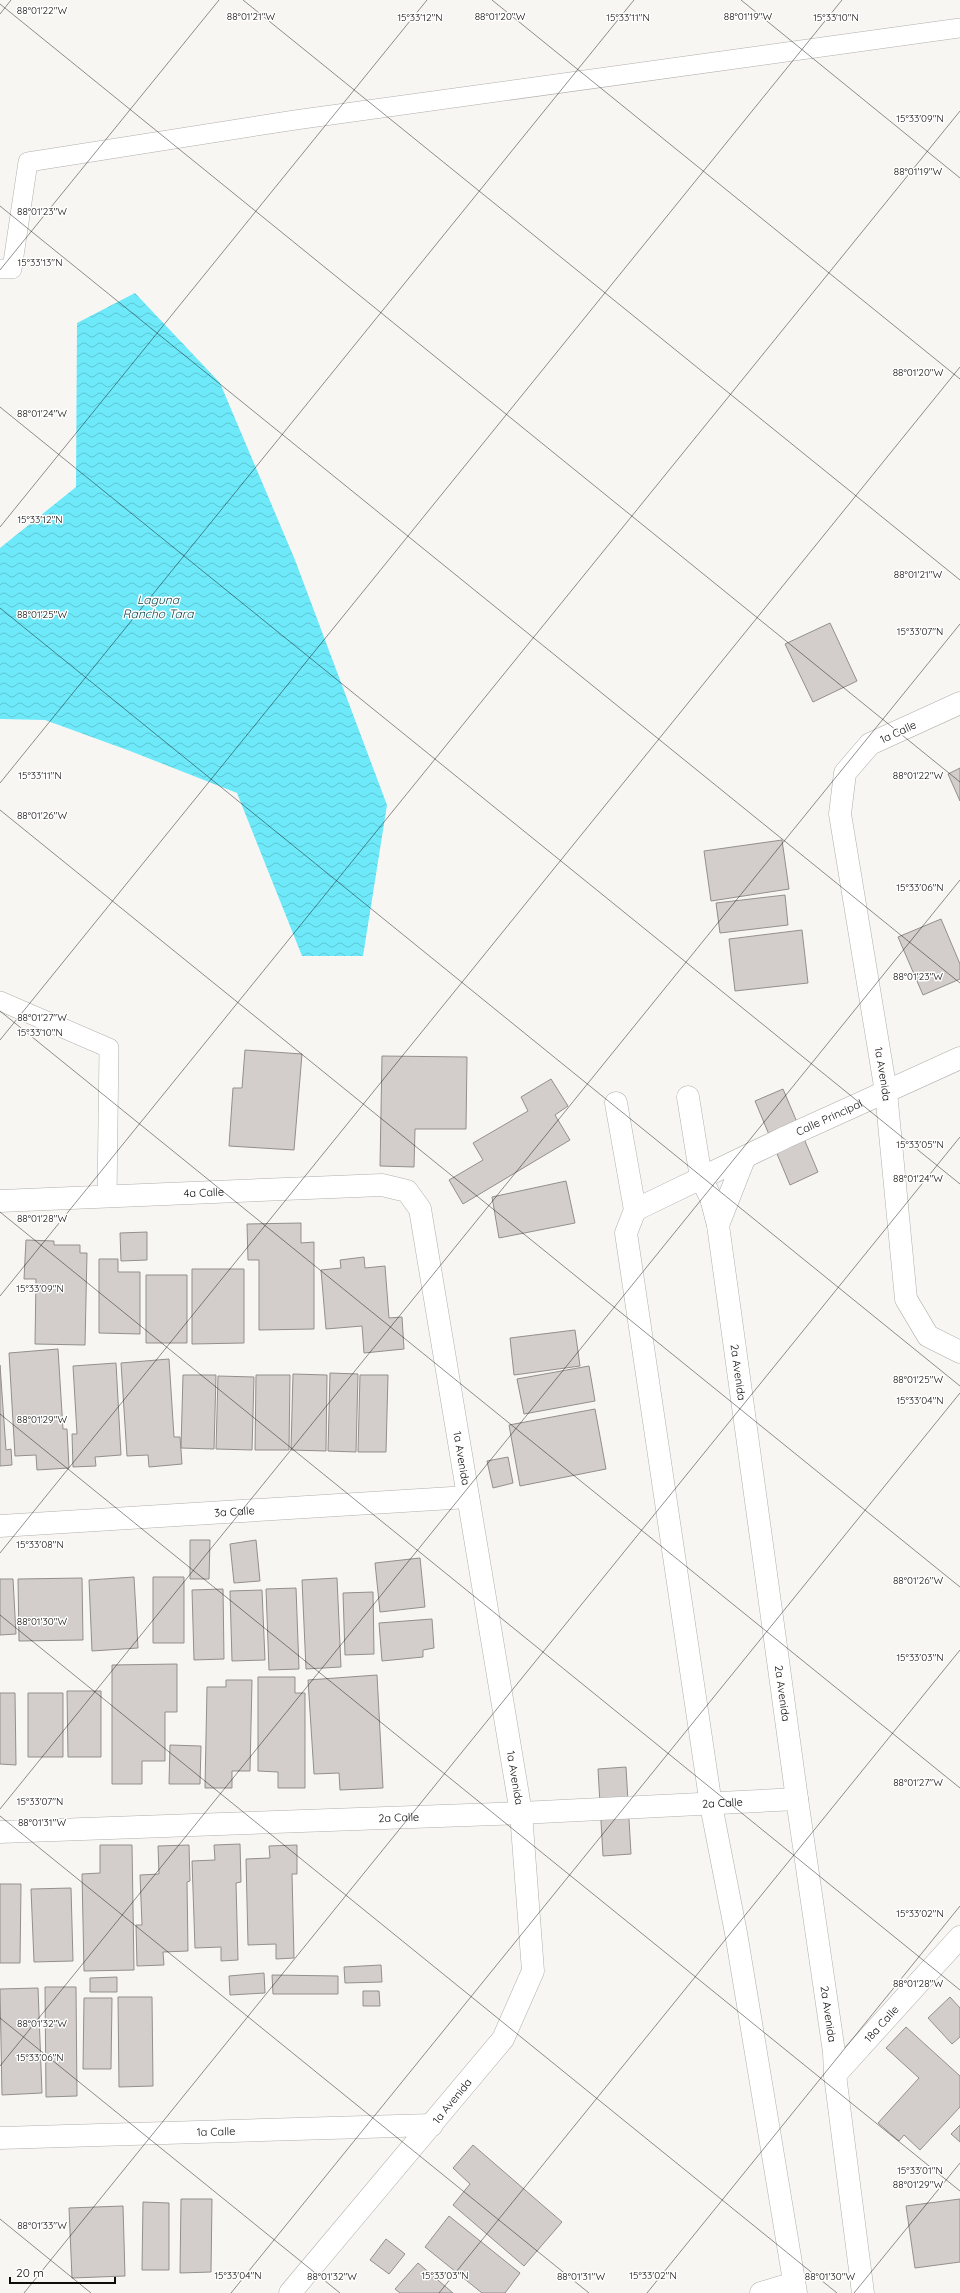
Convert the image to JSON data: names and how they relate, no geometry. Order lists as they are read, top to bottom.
{
  "streets": {
    "street": [
      "1a Calle",
      "1a Avenida",
      "Calle Principal",
      "4a Calle",
      "2a Avenida",
      "3a Calle",
      "2a Calle",
      "18a Calle"
    ]
  },
  "crossings": [
    ["1a Calle", "1a Avenida"],
    ["1a Avenida", "Calle Principal"],
    ["1a Avenida", "4a Calle"],
    ["1a Avenida", "3a Calle"],
    ["1a Avenida", "2a Calle"],
    ["Calle Principal", "2a Avenida"],
    ["2a Avenida", "2a Calle"],
    ["2a Avenida", "18a Calle"]
  ],
  "water": ["Laguna Rancho Tara"],
  "scale_bar": "20 m",
  "coordinates": [
    "88°01'22\"W",
    "88°01'21\"W",
    "88°01'20\"W",
    "88°01'19\"W",
    "15°33'12\"N",
    "15°33'11\"N",
    "15°33'10\"N",
    "15°33'09\"N",
    "88°01'23\"W",
    "15°33'13\"N",
    "88°01'24\"W",
    "88°01'25\"W",
    "15°33'07\"N",
    "88°01'26\"W",
    "15°33'06\"N",
    "88°01'27\"W",
    "15°33'05\"N",
    "88°01'28\"W",
    "15°33'04\"N",
    "88°01'29\"W",
    "15°33'08\"N",
    "88°01'30\"W",
    "15°33'03\"N",
    "88°01'31\"W",
    "15°33'02\"N",
    "88°01'32\"W",
    "15°33'01\"N",
    "88°01'33\"W"
  ]
}
